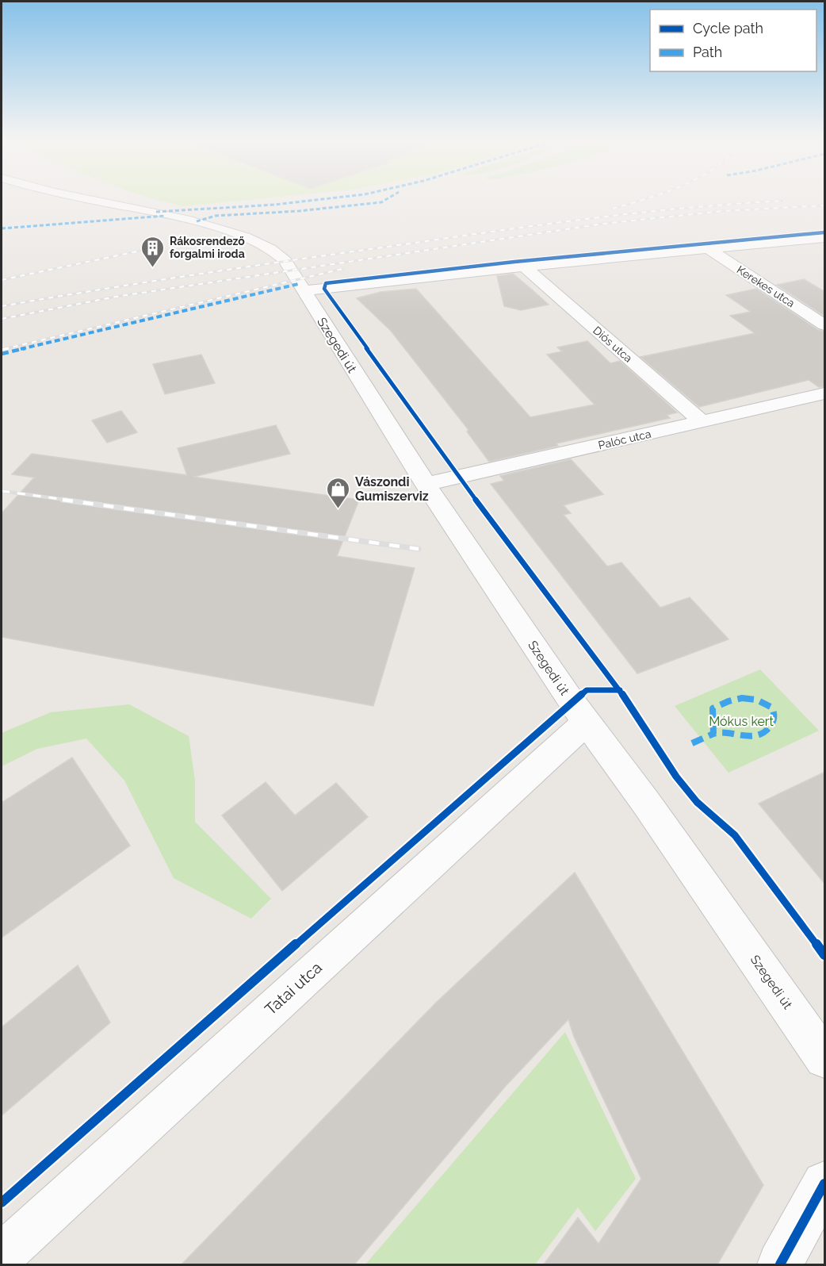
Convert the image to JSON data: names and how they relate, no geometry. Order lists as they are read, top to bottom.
{
  "streets": {
    "street": [
      "Kerekes utca",
      "Diós utca",
      "Szegedi út",
      "Palóc utca",
      "Tatai utca"
    ]
  },
  "crossings": [
    ["Diós utca", "Palóc utca"],
    ["Szegedi út", "Palóc utca"],
    ["Szegedi út", "Tatai utca"]
  ],
  "parks": ["Mókus kert"],
  "places": {
    "building": ["Rákosrendező forgalmi iroda"],
    "shop": ["Vászondi Gumiszerviz"]
  },
  "legend": ["Cycle path", "Path"]
}
